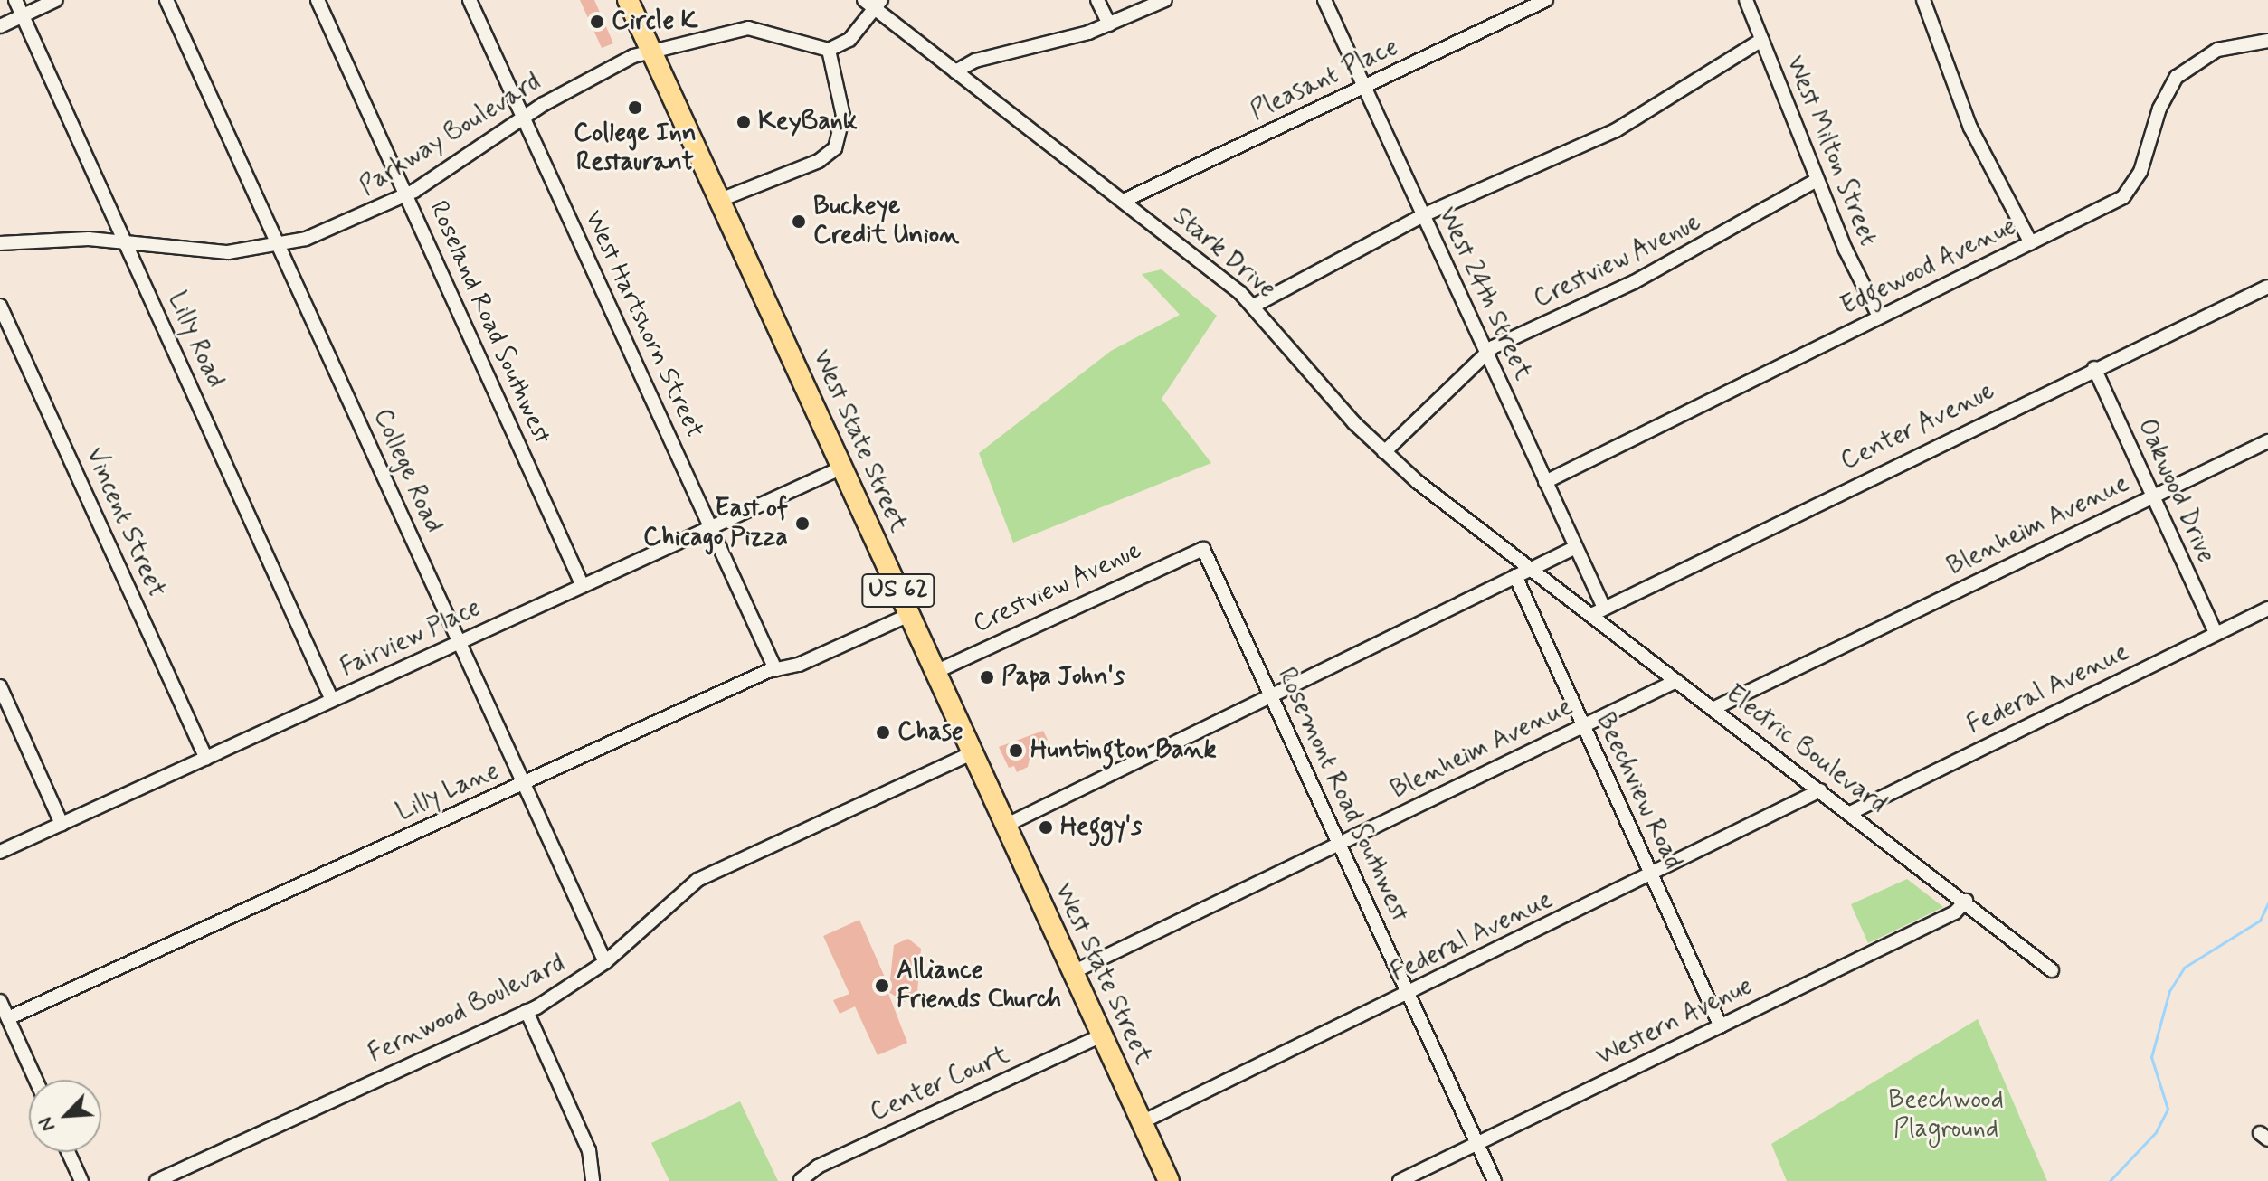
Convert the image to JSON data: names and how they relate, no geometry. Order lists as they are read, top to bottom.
{
  "streets": {
    "highway": ["West State Street", "US 62"],
    "street": [
      "Pleasant Place",
      "Parkway Boulevard",
      "West Milton Street",
      "Stark Drive",
      "Crestview Avenue",
      "Edgewood Avenue",
      "West 24th Street",
      "Roseland Road Southwest",
      "West Hartshorn Street",
      "Lilly Road",
      "Center Avenue",
      "College Road",
      "Oakwood Drive",
      "Vincent Street",
      "Blenheim Avenue",
      "Fairview Place",
      "Federal Avenue",
      "Electric Boulevard",
      "Beechview Road",
      "Lilly Lane",
      "Rosemont Road Southwest",
      "Fernwood Boulevard",
      "Western Avenue",
      "Center Court"
    ]
  },
  "crossings": [
    ["Pleasant Place", "Stark Drive"],
    ["Pleasant Place", "West 24th Street"],
    ["Parkway Boulevard", "Roseland Road Southwest"],
    ["Parkway Boulevard", "West Hartshorn Street"],
    ["Parkway Boulevard", "Lilly Road"],
    ["Parkway Boulevard", "West State Street"],
    ["Parkway Boulevard", "College Road"],
    ["West Milton Street", "Crestview Avenue"],
    ["West Milton Street", "Edgewood Avenue"],
    ["Stark Drive", "Crestview Avenue"],
    ["Stark Drive", "Electric Boulevard"],
    ["Crestview Avenue", "West 24th Street"],
    ["Crestview Avenue", "West State Street"],
    ["Crestview Avenue", "Rosemont Road Southwest"],
    ["Edgewood Avenue", "West 24th Street"],
    ["West 24th Street", "Center Avenue"],
    ["Roseland Road Southwest", "Fairview Place"],
    ["West Hartshorn Street", "Fairview Place"],
    ["West Hartshorn Street", "Lilly Lane"],
    ["Lilly Road", "Fairview Place"],
    ["Center Avenue", "Oakwood Drive"],
    ["Center Avenue", "Electric Boulevard"],
    ["West State Street", "Blenheim Avenue"],
    ["West State Street", "Fairview Place"],
    ["West State Street", "Federal Avenue"],
    ["West State Street", "Lilly Lane"],
    ["West State Street", "Fernwood Boulevard"],
    ["West State Street", "Center Court"],
    ["College Road", "Fairview Place"],
    ["College Road", "Lilly Lane"],
    ["College Road", "Fernwood Boulevard"],
    ["Oakwood Drive", "Blenheim Avenue"],
    ["Oakwood Drive", "Federal Avenue"],
    ["Vincent Street", "Fairview Place"],
    ["Blenheim Avenue", "Electric Boulevard"],
    ["Blenheim Avenue", "Beechview Road"],
    ["Blenheim Avenue", "Rosemont Road Southwest"],
    ["Federal Avenue", "Electric Boulevard"],
    ["Federal Avenue", "Beechview Road"],
    ["Federal Avenue", "Rosemont Road Southwest"],
    ["Electric Boulevard", "Western Avenue"],
    ["Beechview Road", "Western Avenue"],
    ["Rosemont Road Southwest", "Western Avenue"]
  ],
  "parks": ["Beechwood Plaground"],
  "places": [
    "Circle K",
    "College Inn Restaurant",
    "KeyBank",
    "Buckeye Credit Union",
    "East of Chicago Pizza",
    "Papa John's",
    "Chase",
    "Huntington Bank",
    "Heggy's",
    "Alliance Friends Church"
  ],
  "north": "bottom left"
}
